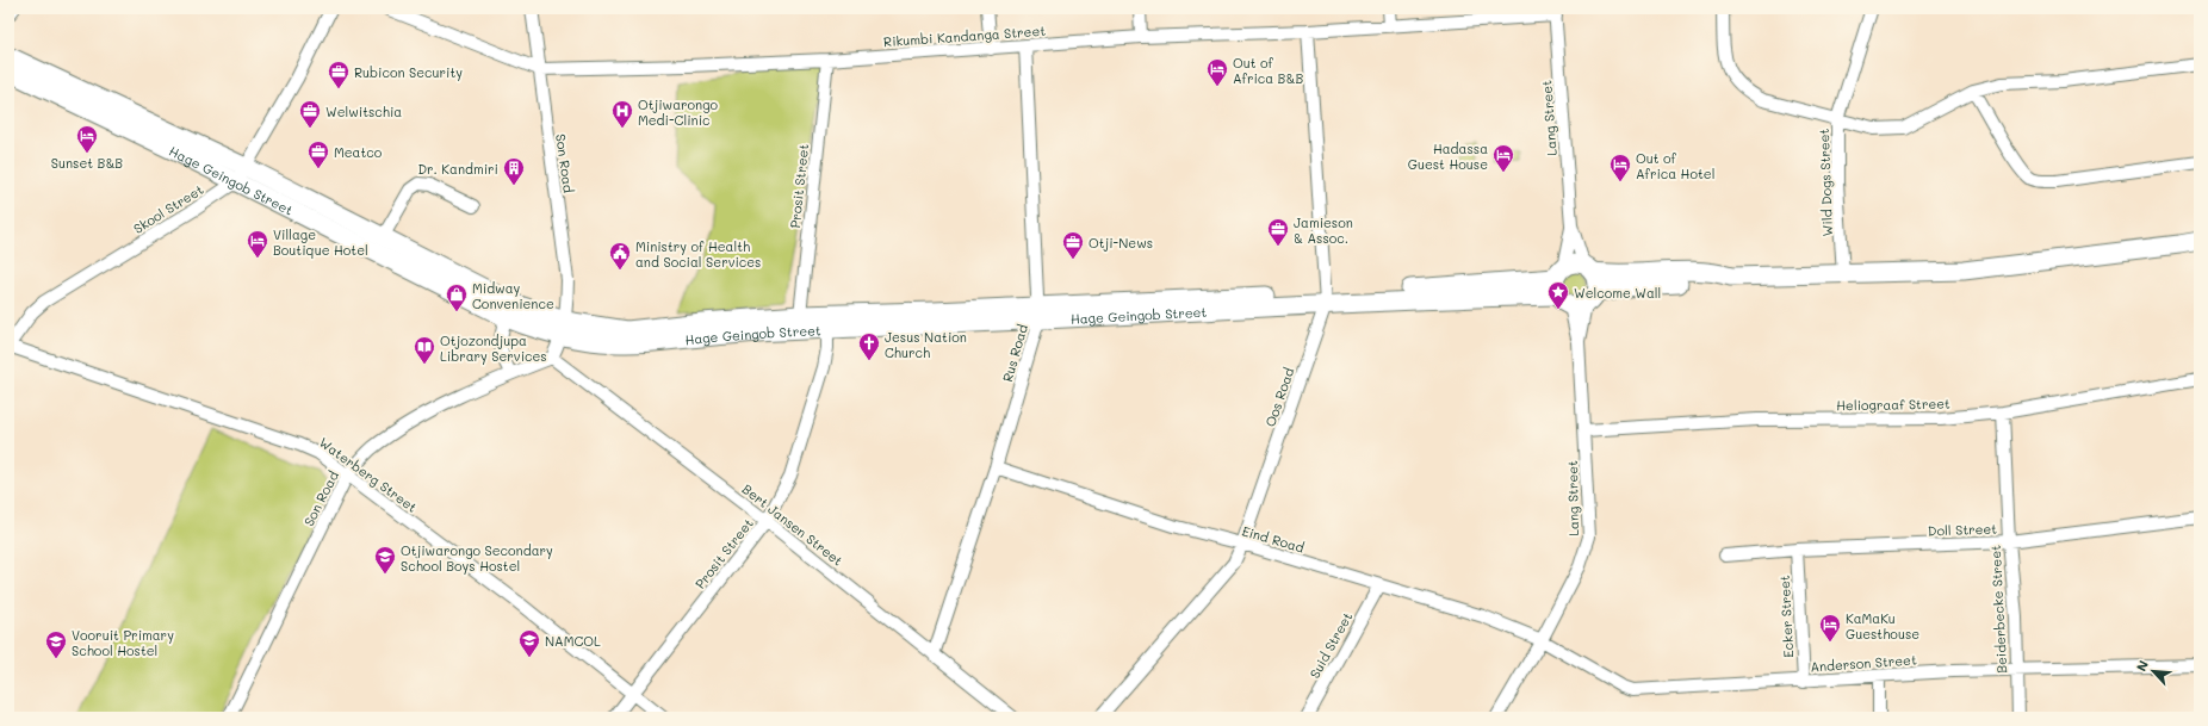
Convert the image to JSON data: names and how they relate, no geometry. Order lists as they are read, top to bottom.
{
  "streets": {
    "highway": ["Hage Geingob Street"],
    "street": [
      "Rikumbi Kandanga Street",
      "Lang Street",
      "Son Road",
      "Wild Dogs Street",
      "Prosit Street",
      "Skool Street",
      "Rus Road",
      "Oos Road",
      "Heliograaf Street",
      "Waterberg Street",
      "Bert Jansen Street",
      "Doll Street",
      "Eind Road",
      "Beiderbecke Street",
      "Ecker Street",
      "Suid Street",
      "Anderson Street"
    ]
  },
  "crossings": [
    ["Rikumbi Kandanga Street", "Lang Street"],
    ["Rikumbi Kandanga Street", "Son Road"],
    ["Rikumbi Kandanga Street", "Prosit Street"],
    ["Rikumbi Kandanga Street", "Rus Road"],
    ["Rikumbi Kandanga Street", "Oos Road"],
    ["Lang Street", "Hage Geingob Street"],
    ["Lang Street", "Heliograaf Street"],
    ["Lang Street", "Eind Road"],
    ["Lang Street", "Anderson Street"],
    ["Son Road", "Hage Geingob Street"],
    ["Son Road", "Waterberg Street"],
    ["Son Road", "Bert Jansen Street"],
    ["Hage Geingob Street", "Prosit Street"],
    ["Hage Geingob Street", "Skool Street"],
    ["Hage Geingob Street", "Rus Road"],
    ["Hage Geingob Street", "Oos Road"],
    ["Prosit Street", "Waterberg Street"],
    ["Prosit Street", "Bert Jansen Street"],
    ["Skool Street", "Waterberg Street"],
    ["Rus Road", "Bert Jansen Street"],
    ["Rus Road", "Eind Road"],
    ["Oos Road", "Eind Road"],
    ["Heliograaf Street", "Beiderbecke Street"],
    ["Doll Street", "Beiderbecke Street"],
    ["Doll Street", "Ecker Street"],
    ["Eind Road", "Suid Street"],
    ["Eind Road", "Anderson Street"],
    ["Beiderbecke Street", "Anderson Street"],
    ["Ecker Street", "Anderson Street"]
  ],
  "places": {
    "hotel": [
      "Out of Africa B&B",
      "Sunset B&B",
      "Hadassa Guest House",
      "Out of Africa Hotel",
      "Village Boutique Hotel",
      "KaMaKu Guesthouse"
    ],
    "office": [
      "Rubicon Security",
      "Welwitschia",
      "Meatco",
      "Jamieson & Assoc.",
      "Otji-News"
    ],
    "hospital": ["Otjiwarongo Medi-Clinic"],
    "building": ["Dr. Kandmiri"],
    "public building": ["Ministry of Health and Social Services"],
    "place": ["Welcome Wall"],
    "shop": ["Midway Convenience"],
    "church": ["Jesus Nation Church"],
    "library": ["Otjozondjupa Library Services"],
    "school or university": ["Otjiwarongo Secondary School Boys Hostel", "NAMCOL", "Vooruit Primary School Hostel"]
  },
  "north": "top left"
}
